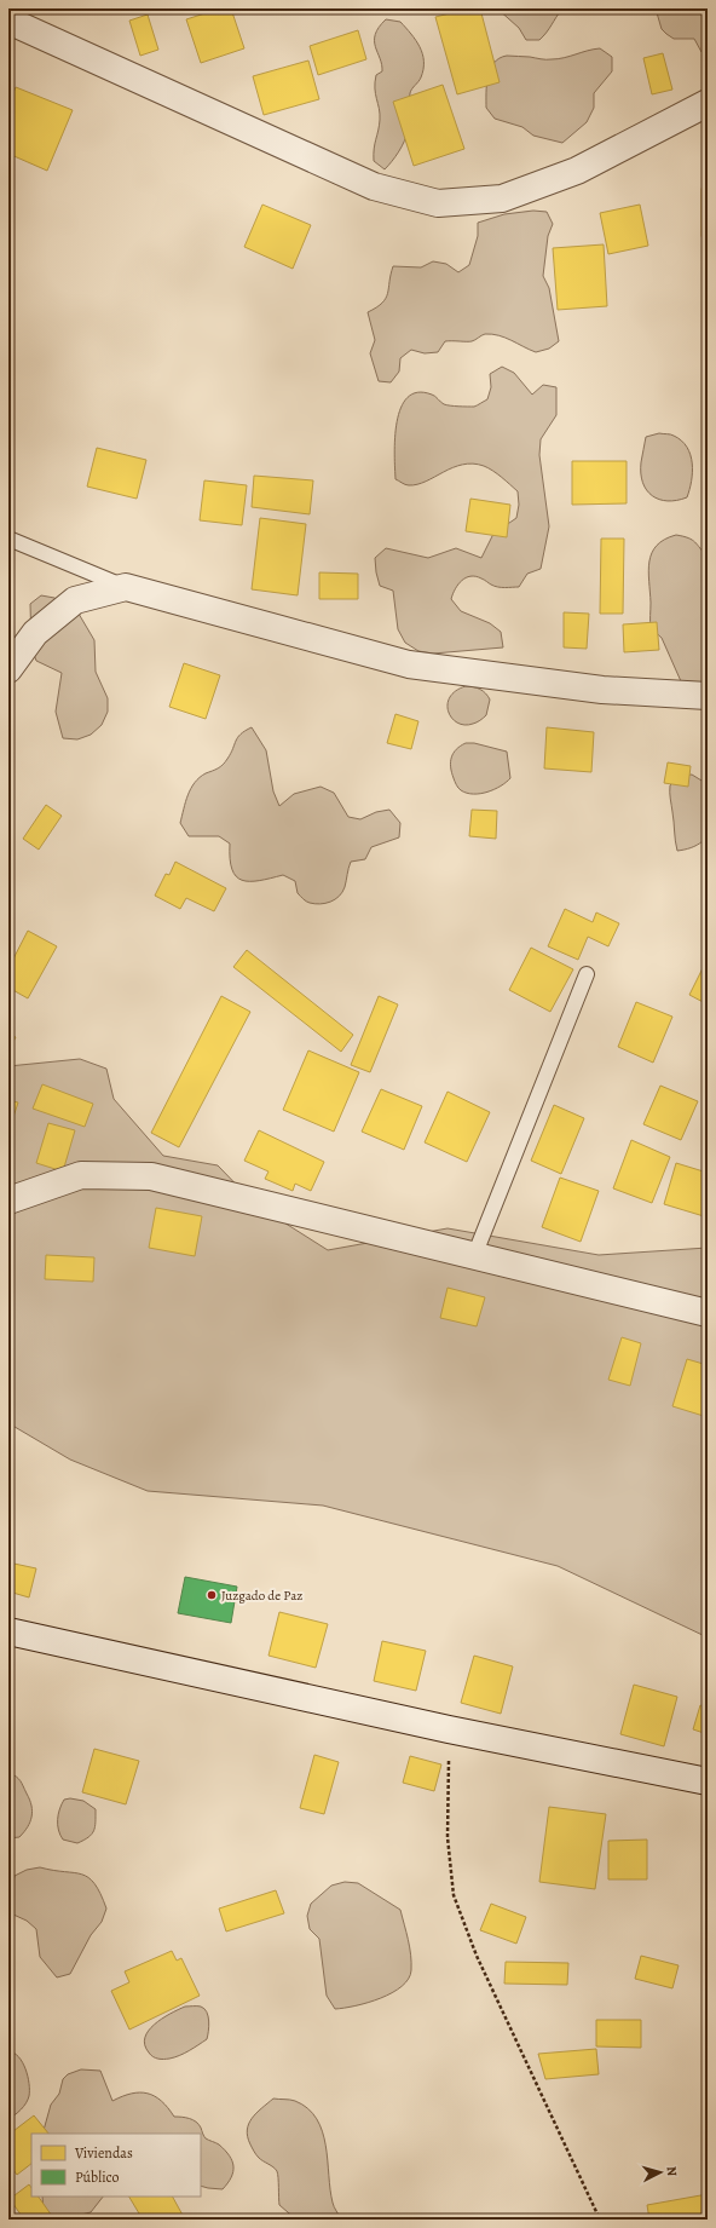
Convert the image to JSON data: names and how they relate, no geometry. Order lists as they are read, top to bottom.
{
  "places": ["Juzgado de Paz"],
  "legend": ["Viviendas", "Público"],
  "north": "right"
}
